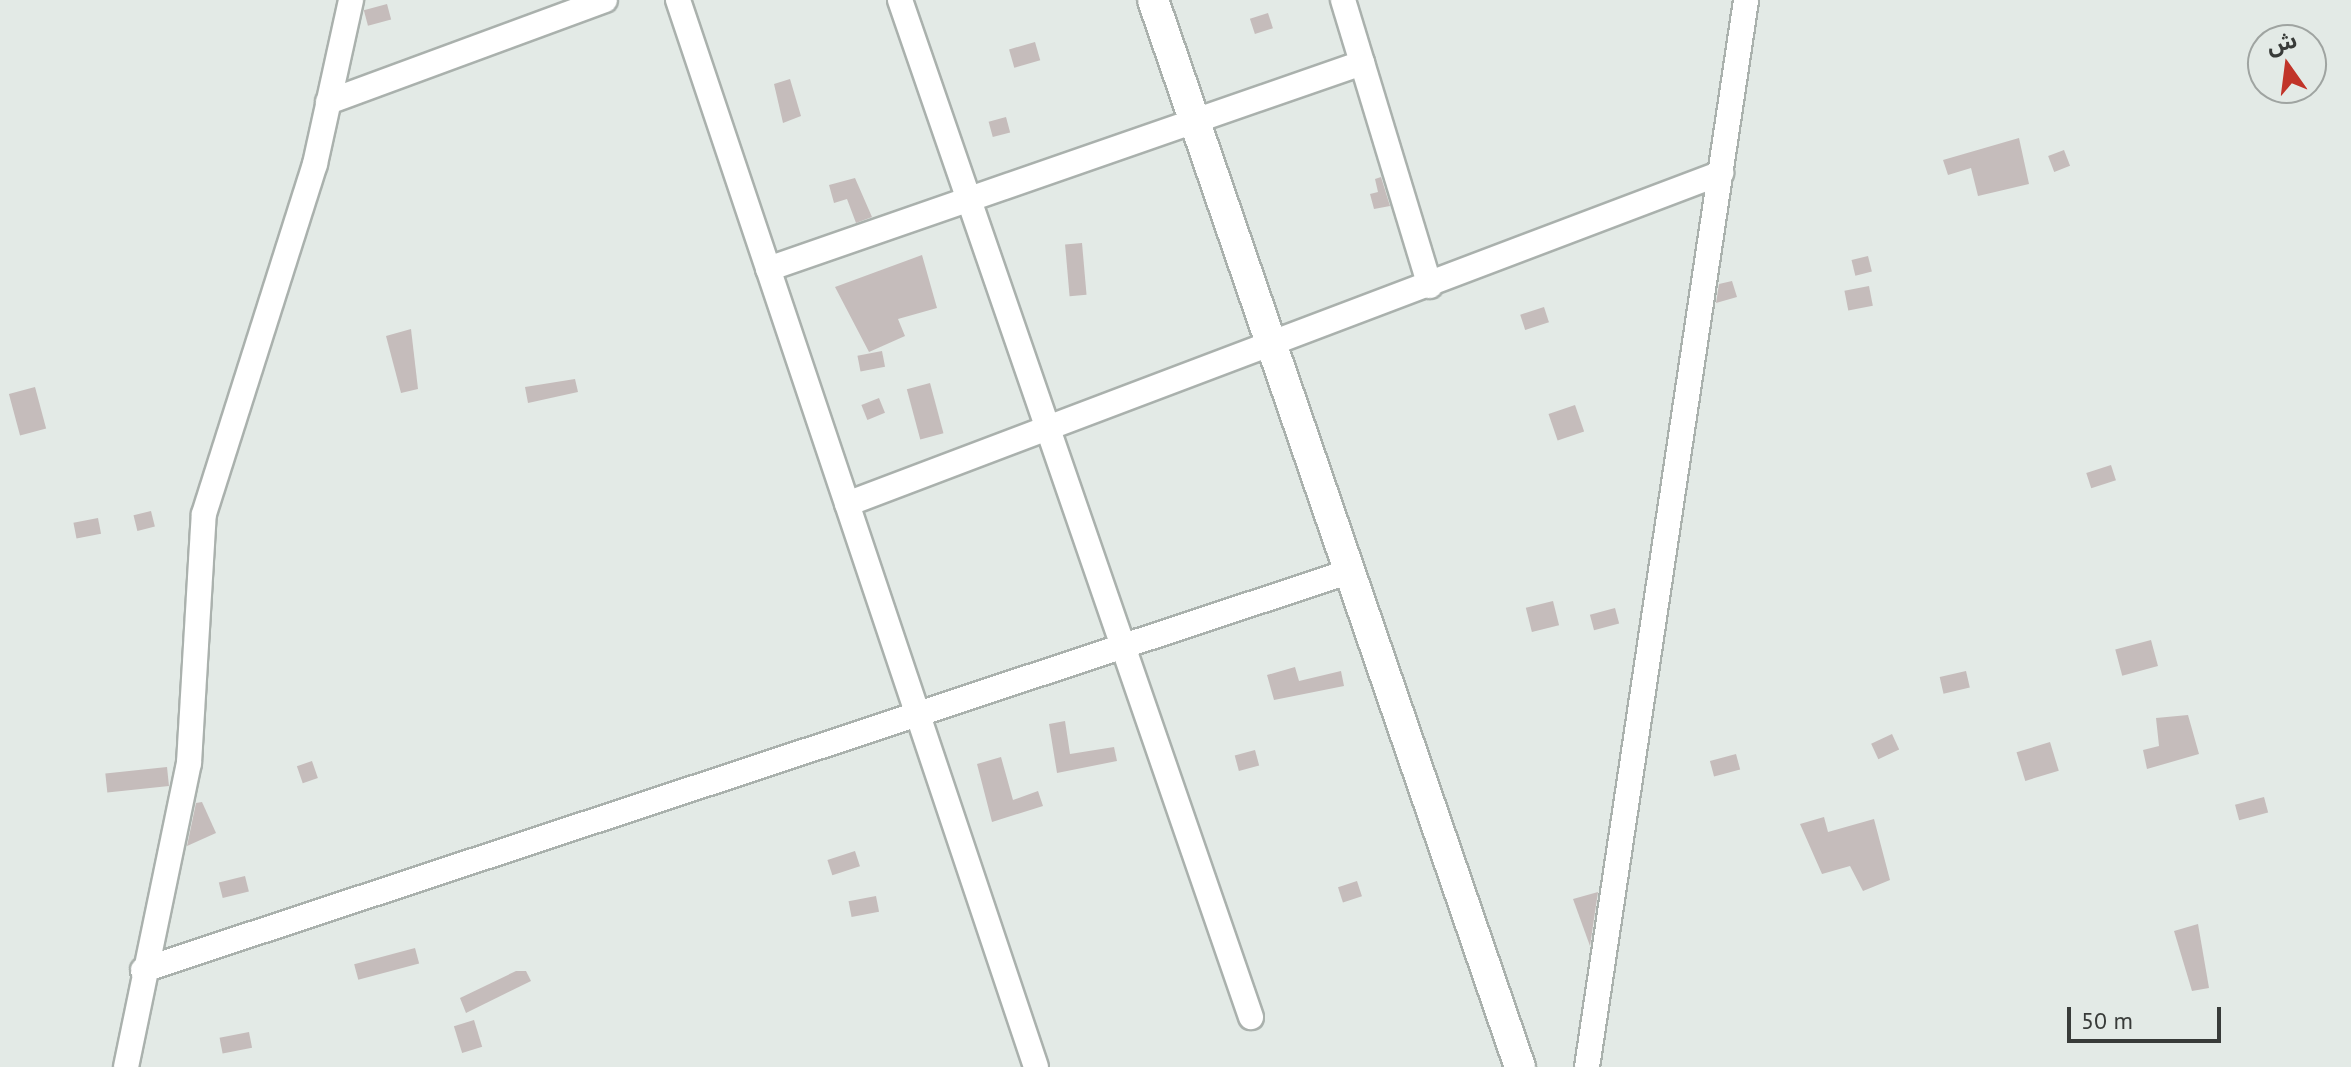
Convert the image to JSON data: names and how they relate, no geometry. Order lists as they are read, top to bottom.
{
  "scale_bar": "50 m",
  "north": "top"
}
